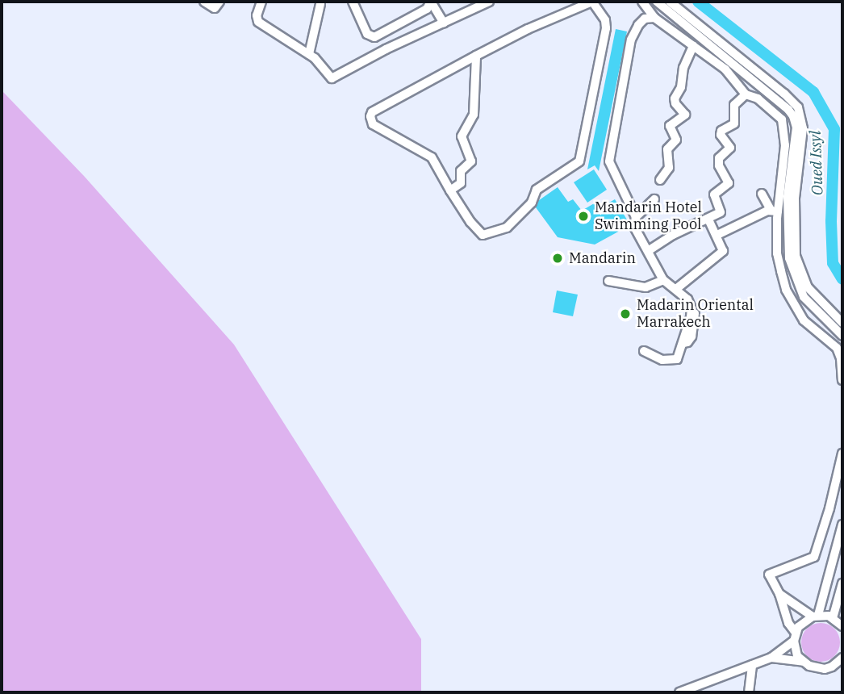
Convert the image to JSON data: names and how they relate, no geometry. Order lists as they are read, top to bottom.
{
  "water": ["Oued Issyl"],
  "places": ["Mandarin Hotel Swimming Pool", "Mandarin", "Madarin Oriental Marrakech"]
}
